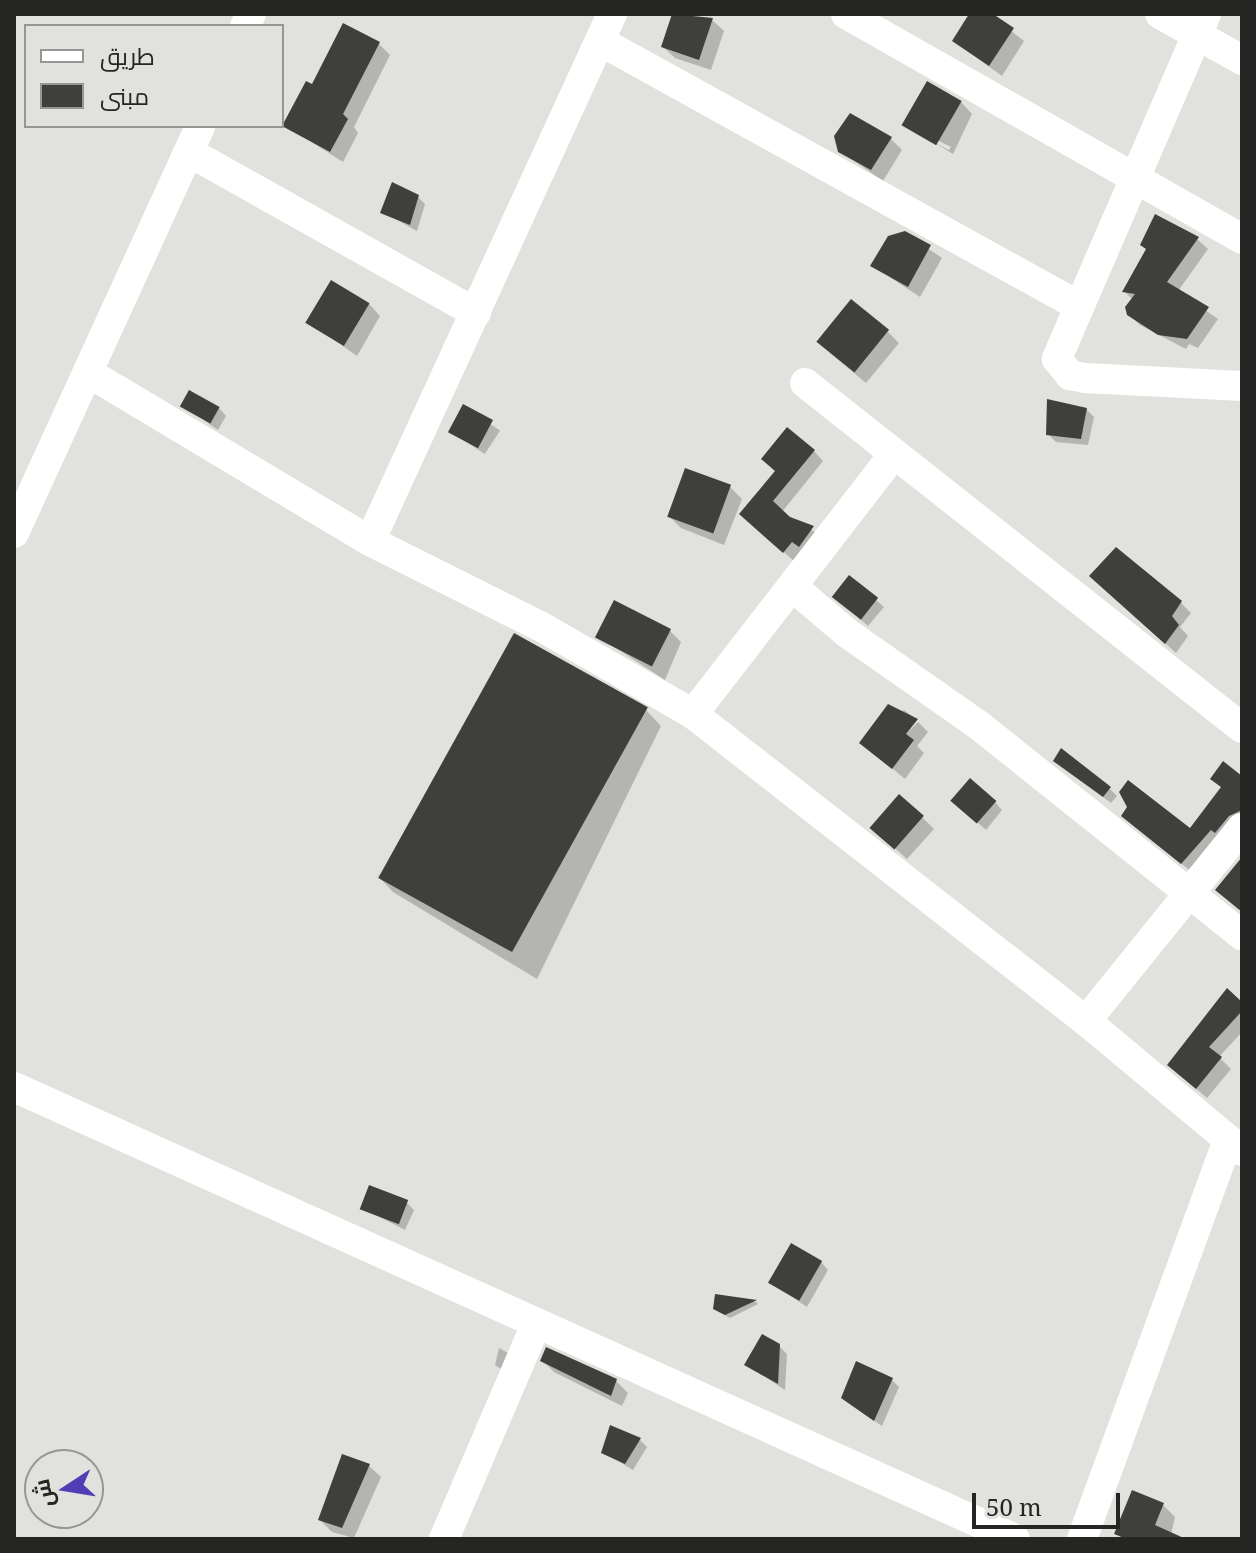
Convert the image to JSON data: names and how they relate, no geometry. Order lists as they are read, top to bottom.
{
  "legend": ["طريق", "مبنى"],
  "scale_bar": "50 m",
  "north": "left"
}
